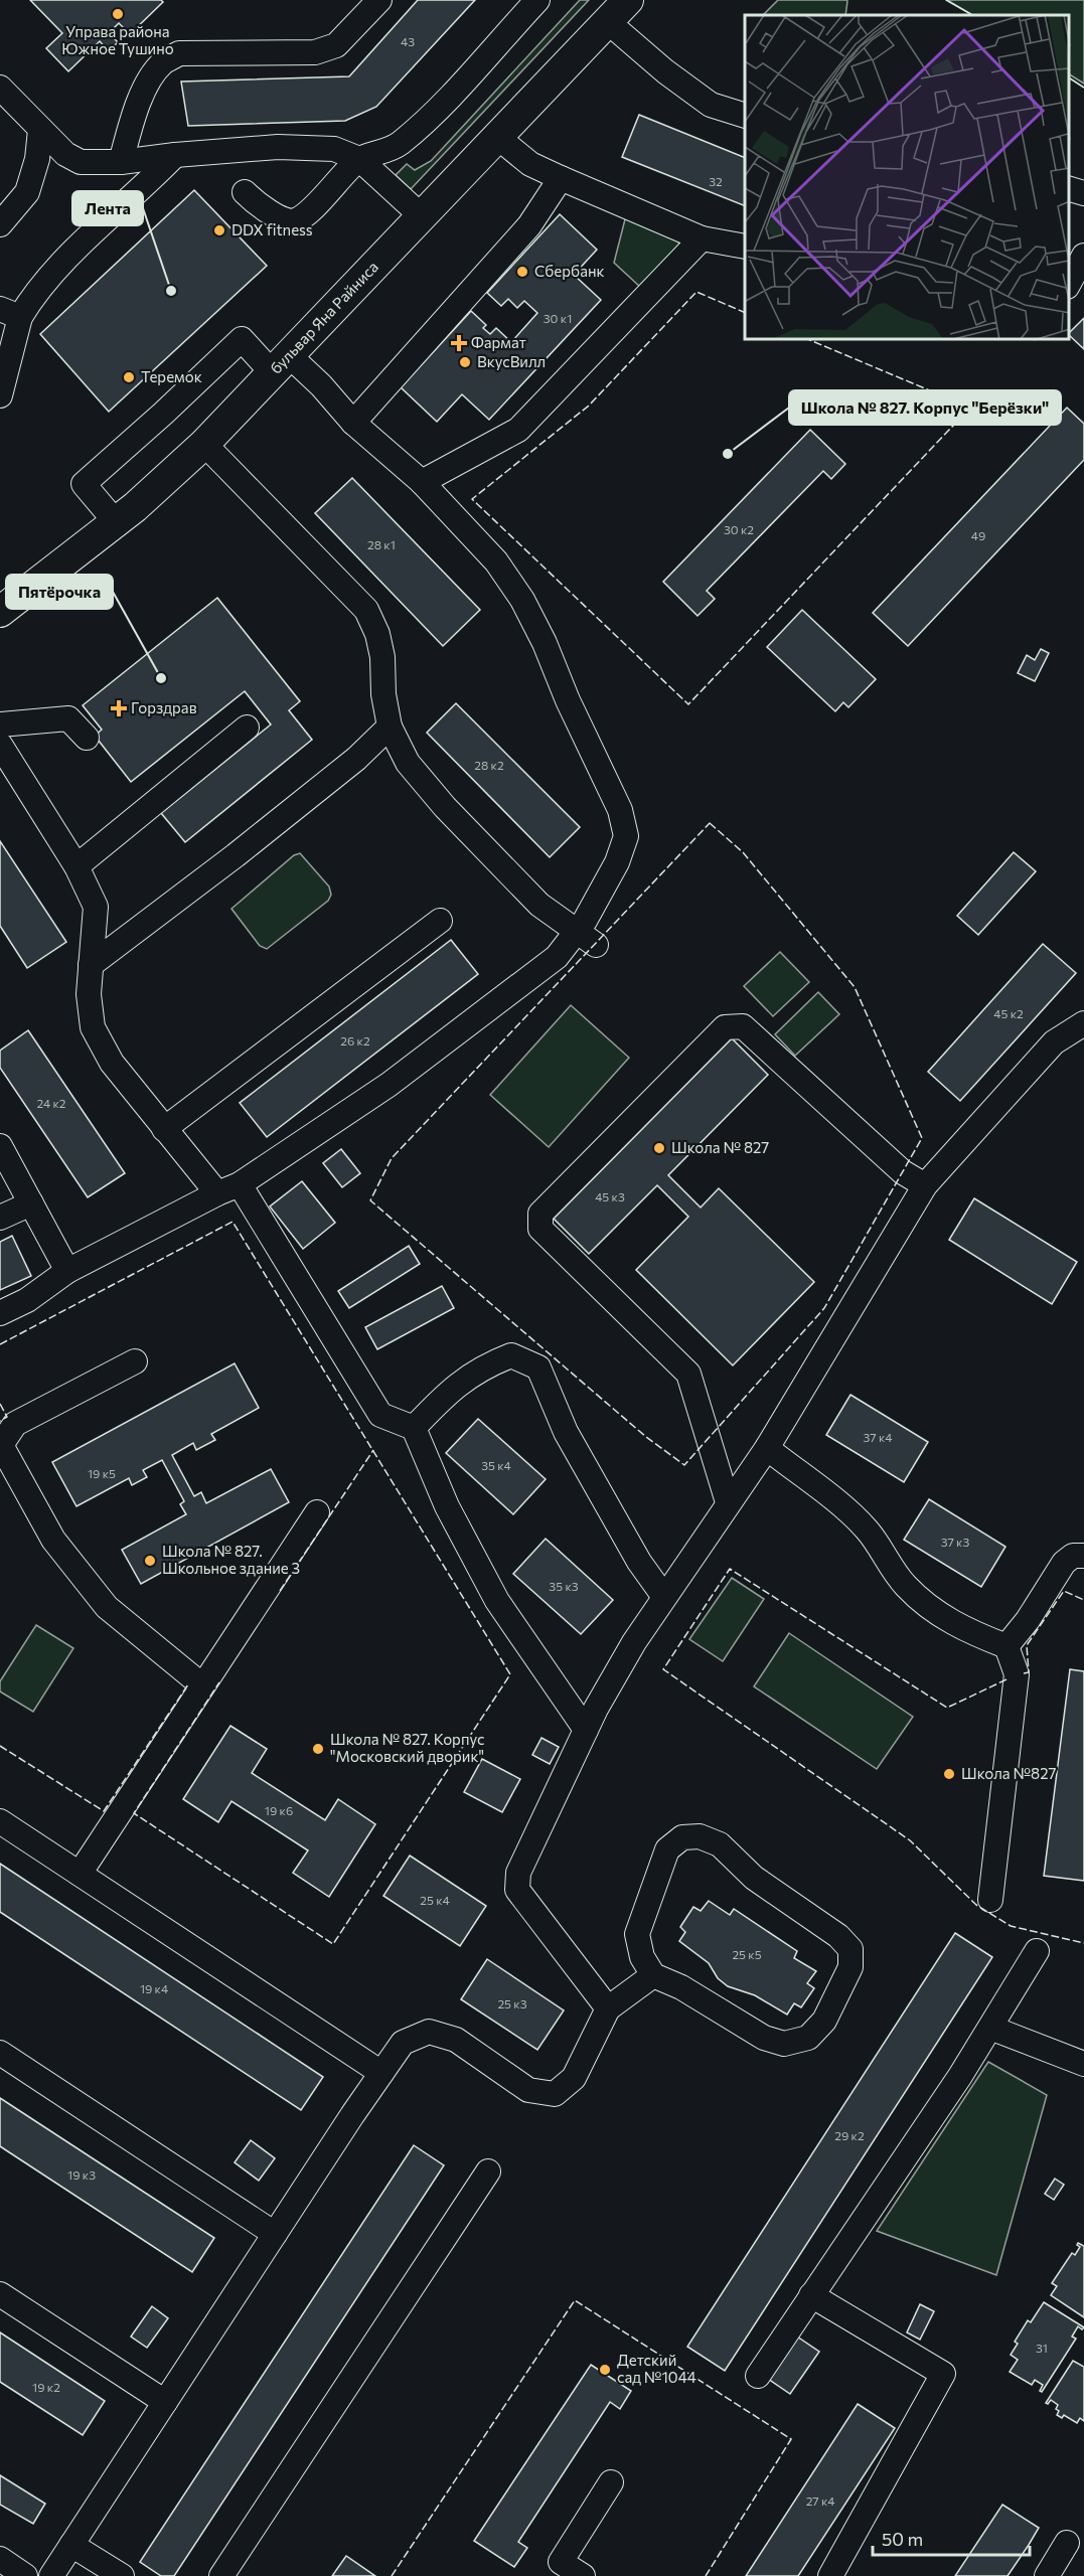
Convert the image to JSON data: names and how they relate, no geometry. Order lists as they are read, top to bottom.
{
  "streets": {
    "main road": ["бульвар Яна Райниса"]
  },
  "places": {
    "other": [
      "Управа района Южное Тушино",
      "DDX fitness",
      "Сбербанк",
      "Лента",
      "ВкусВилл",
      "Теремок",
      "Школа № 827. Корпус \"Берёзки\"",
      "Пятёрочка",
      "Школа № 827",
      "Школа № 827. Школьное здание 3",
      "Школа № 827. Корпус \"Московский дворик\"",
      "Школа №827",
      "Детский сад №1044"
    ],
    "health": ["Фармат", "Горздрав"]
  },
  "house_numbers": [
    "43",
    "32",
    "30 к1",
    "30 к2",
    "49",
    "28 к1",
    "28 к2",
    "45 к2",
    "26 к2",
    "24 к2",
    "45 к3",
    "37 к4",
    "35 к4",
    "19 к5",
    "37 к3",
    "35 к3",
    "19 к6",
    "25 к4",
    "25 к5",
    "19 к4",
    "25 к3",
    "29 к2",
    "19 к3",
    "31",
    "19 к2",
    "27 к4"
  ],
  "scale_bar": "50 m"
}
